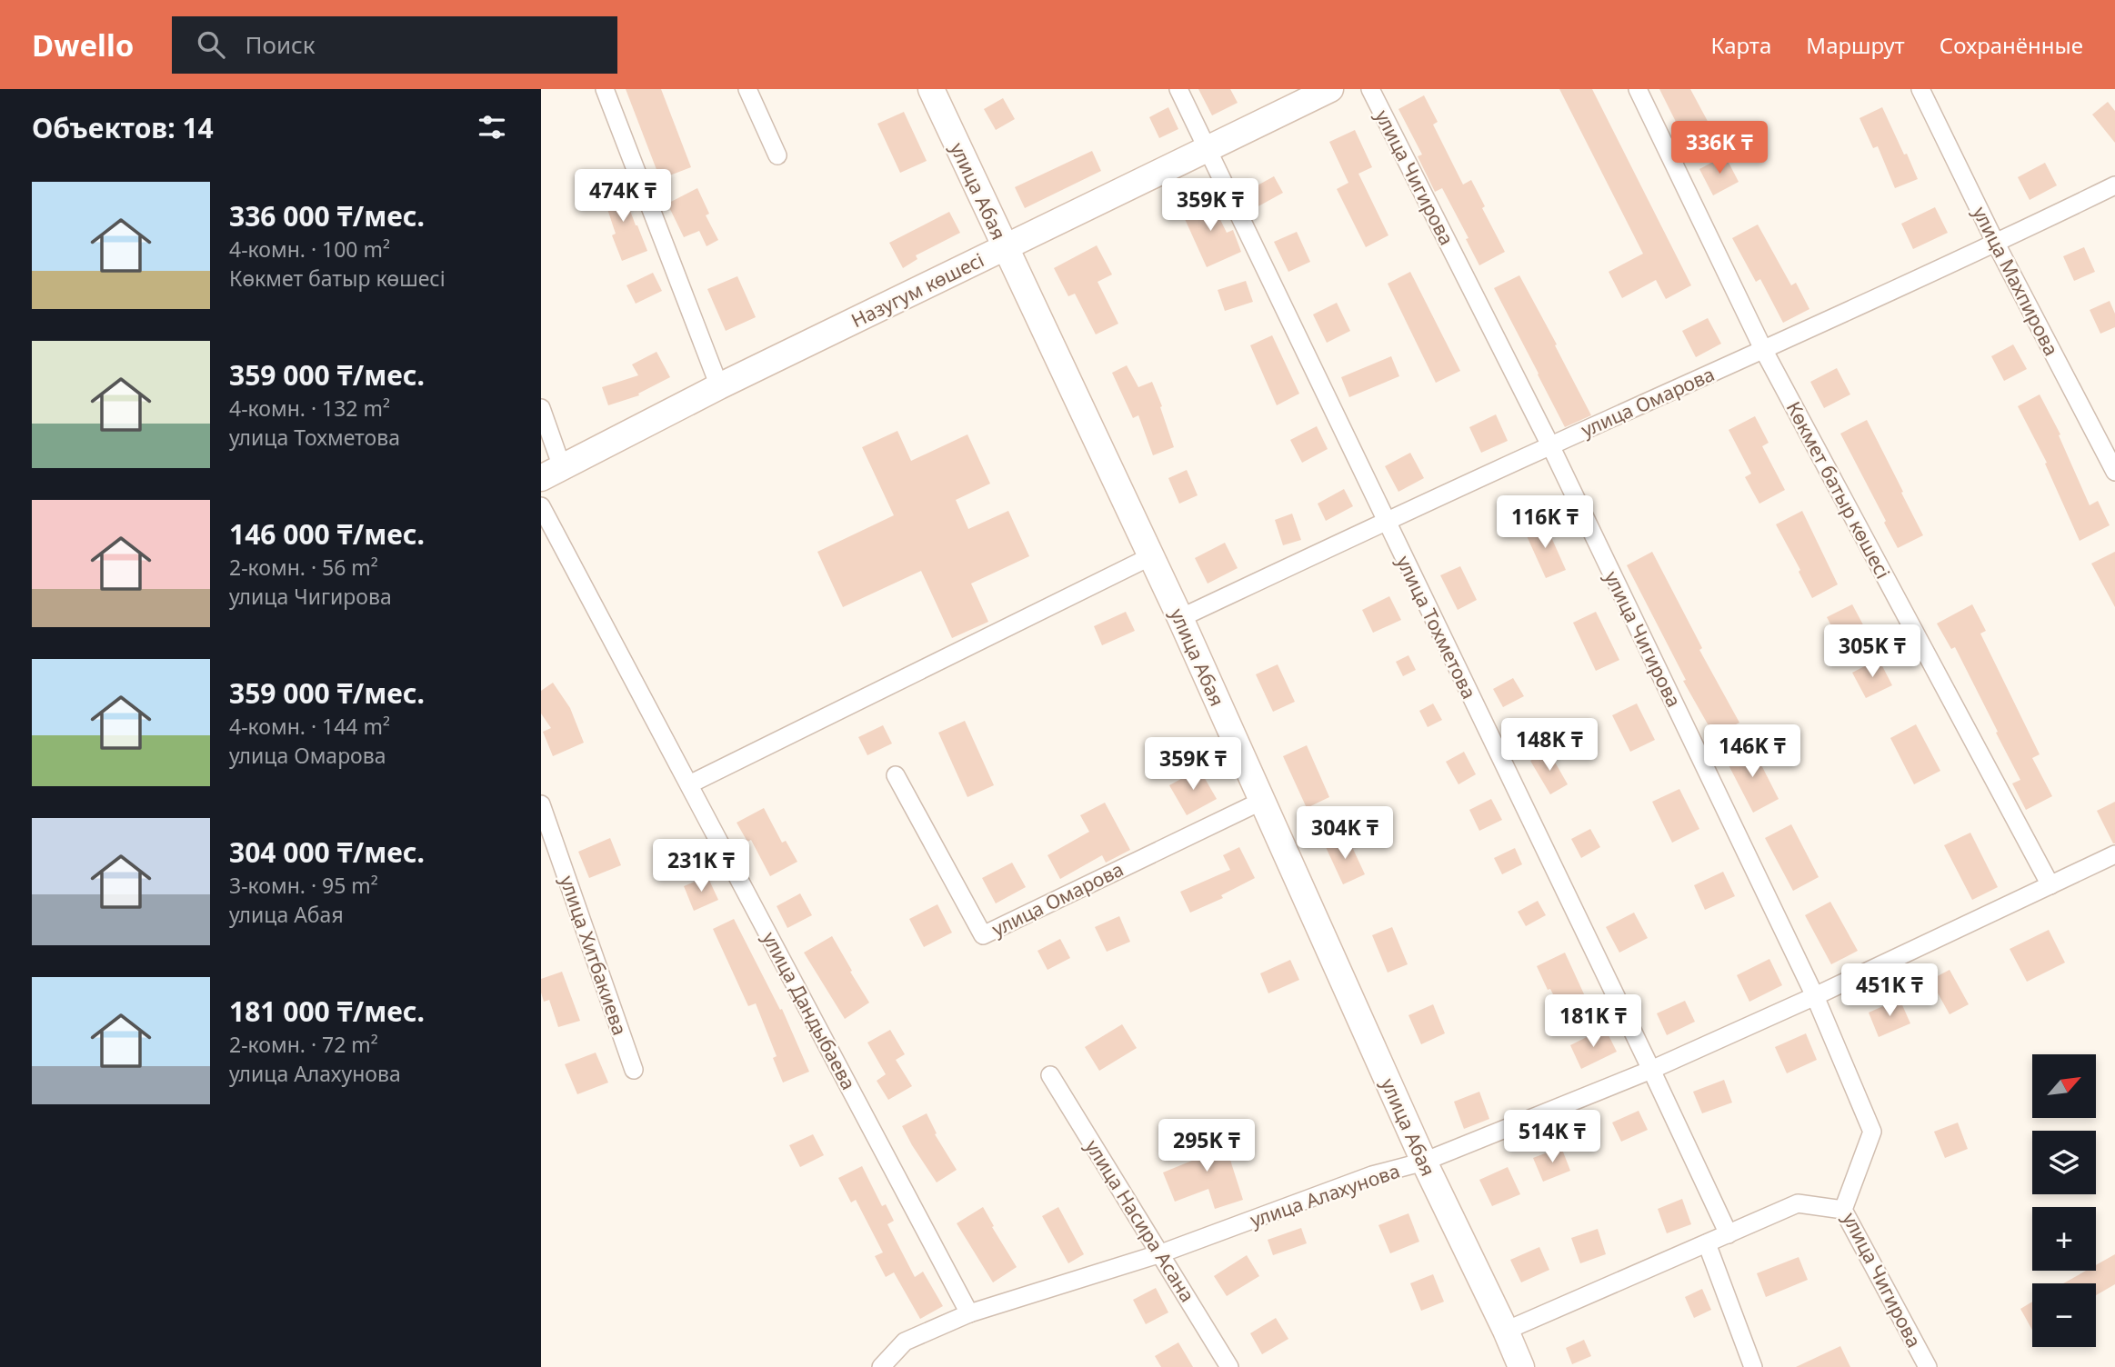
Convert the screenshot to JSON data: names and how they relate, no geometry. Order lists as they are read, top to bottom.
{
  "streets": {
    "street": [
      "улица Чигирова",
      "улица Абая",
      "улица Махпирова",
      "Назугум көшесі",
      "улица Омарова",
      "Көкмет батыр көшесі",
      "улица Тохметова",
      "улица Хитбакиева",
      "улица Дандыбаева",
      "улица Алахунова",
      "улица Насира Асана"
    ]
  },
  "crossings": [
    ["улица Чигирова", "улица Омарова"],
    ["улица Чигирова", "улица Алахунова"],
    ["улица Абая", "Назугум көшесі"],
    ["улица Абая", "улица Омарова"],
    ["улица Абая", "улица Алахунова"],
    ["улица Махпирова", "улица Омарова"],
    ["Назугум көшесі", "улица Тохметова"],
    ["улица Омарова", "Көкмет батыр көшесі"],
    ["улица Омарова", "улица Тохметова"],
    ["Көкмет батыр көшесі", "улица Алахунова"],
    ["улица Тохметова", "улица Алахунова"],
    ["улица Дандыбаева", "улица Алахунова"],
    ["улица Алахунова", "улица Насира Асана"]
  ],
  "north": "top right",
  "page": {
    "header": "Dwello",
    "search": "Поиск",
    "nav": ["Карта", "Маршрут", "Сохранённые"],
    "heading": "Объектов: 14",
    "price": [
      "336K ₸",
      "474K ₸",
      "359K ₸",
      "116K ₸",
      "305K ₸",
      "148K ₸",
      "146K ₸",
      "359K ₸",
      "304K ₸",
      "231K ₸",
      "451K ₸",
      "181K ₸",
      "514K ₸",
      "295K ₸"
    ],
    "list": [
      {
        "name": "336 000 ₸/мес.",
        "note": "4-комн. · 100 m² · Көкмет батыр көшесі"
      },
      {
        "name": "359 000 ₸/мес.",
        "note": "4-комн. · 132 m² · улица Тохметова"
      },
      {
        "name": "146 000 ₸/мес.",
        "note": "2-комн. · 56 m² · улица Чигирова"
      },
      {
        "name": "359 000 ₸/мес.",
        "note": "4-комн. · 144 m² · улица Омарова"
      },
      {
        "name": "304 000 ₸/мес.",
        "note": "3-комн. · 95 m² · улица Абая"
      },
      {
        "name": "181 000 ₸/мес.",
        "note": "2-комн. · 72 m² · улица Алахунова"
      }
    ],
    "map_buttons": ["+", "−"]
  }
}
